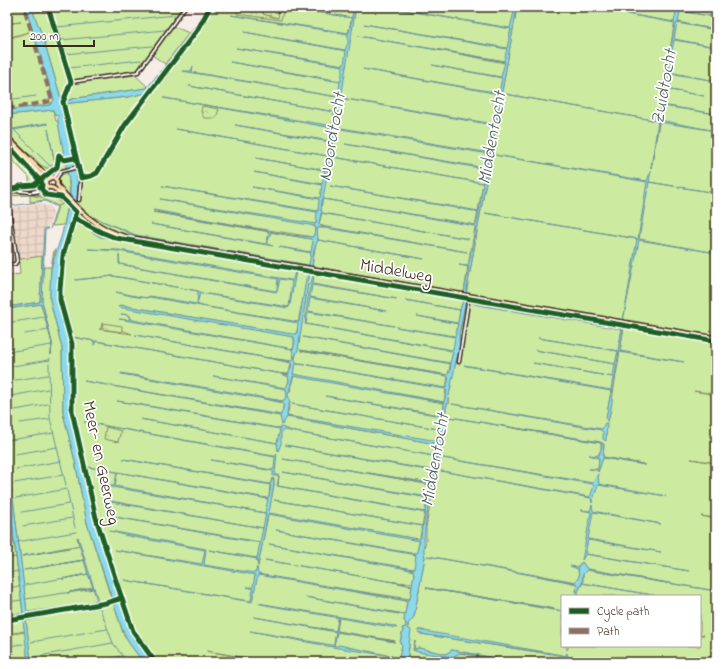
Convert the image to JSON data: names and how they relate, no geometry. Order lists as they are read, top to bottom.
{
  "streets": {
    "main road": ["Middelweg"],
    "street": ["Meer- en Geerweg"]
  },
  "crossings": [
    ["Middelweg", "Meer- en Geerweg"]
  ],
  "water": ["Zuidtocht", "Noordtocht", "Middentocht"],
  "legend": ["Cycle path", "Path"],
  "scale_bar": "200 m"
}
